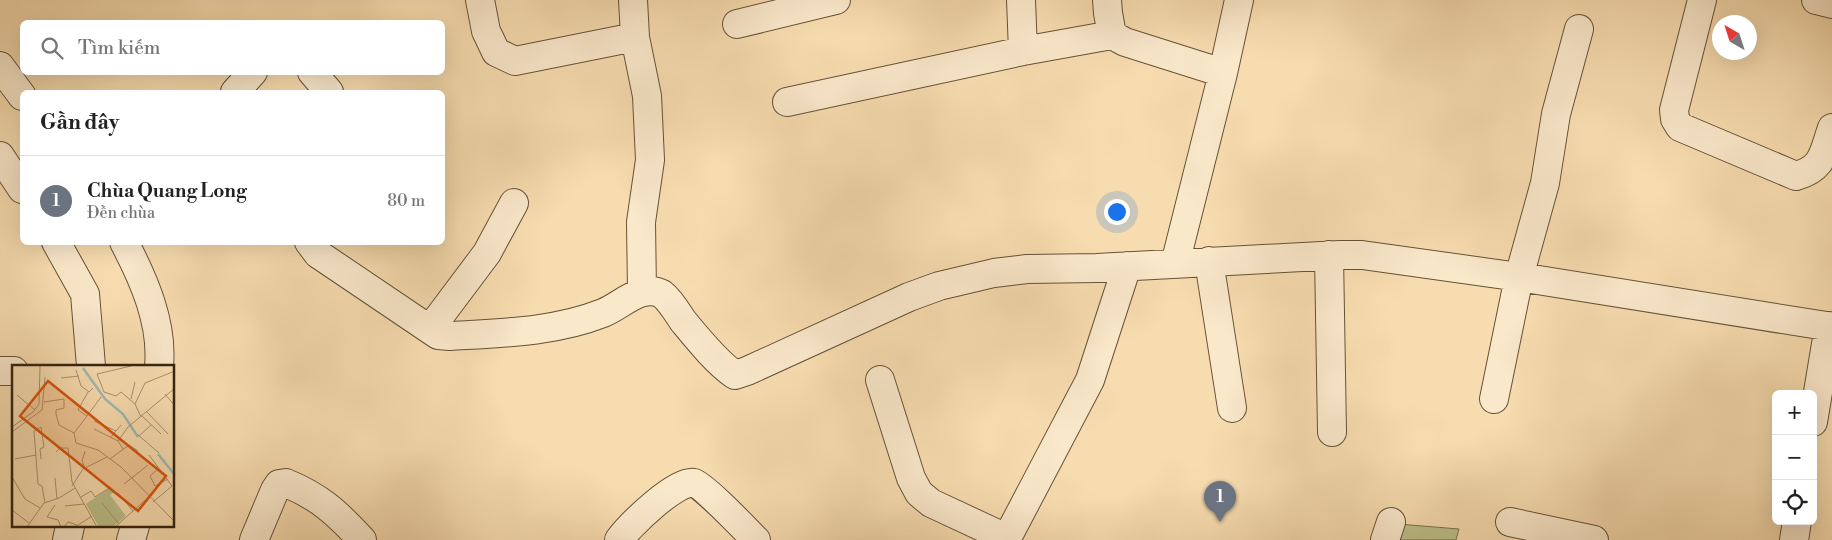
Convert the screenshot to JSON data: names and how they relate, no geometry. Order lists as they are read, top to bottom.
{
  "north": "top left",
  "page": {
    "search": "Tìm kiếm",
    "heading": "Gần đây",
    "list": [
      {
        "mark": "1",
        "name": "Chùa Quang Long",
        "note": "Đền chùa",
        "value": "80 m"
      }
    ],
    "map_buttons": ["+", "−"],
    "pins": "1"
  }
}
